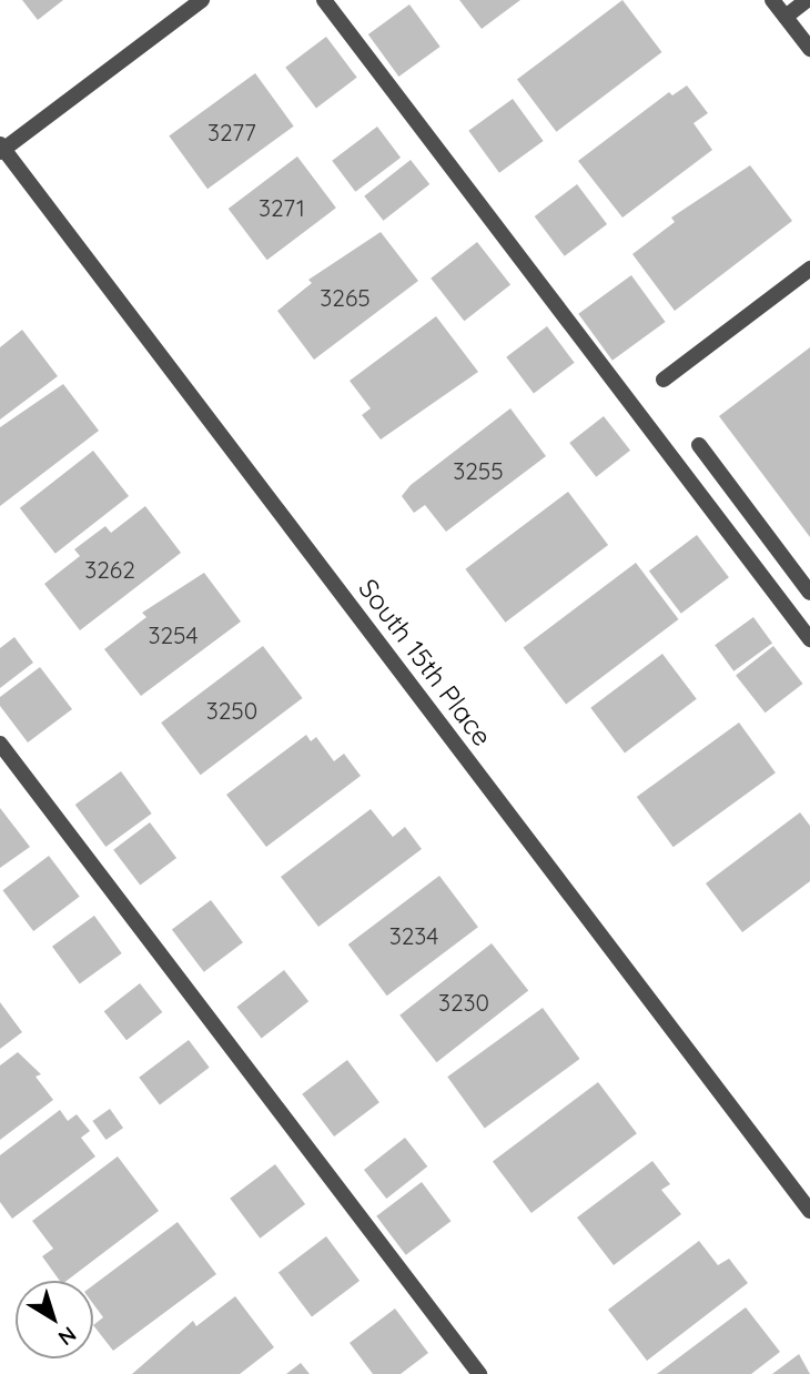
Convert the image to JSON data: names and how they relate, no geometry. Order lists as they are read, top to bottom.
{
  "streets": {
    "street": ["South 15th Place"]
  },
  "house_numbers": [
    "3277",
    "3271",
    "3265",
    "3255",
    "3262",
    "3254",
    "3250",
    "3234",
    "3230"
  ],
  "north": "bottom right"
}
